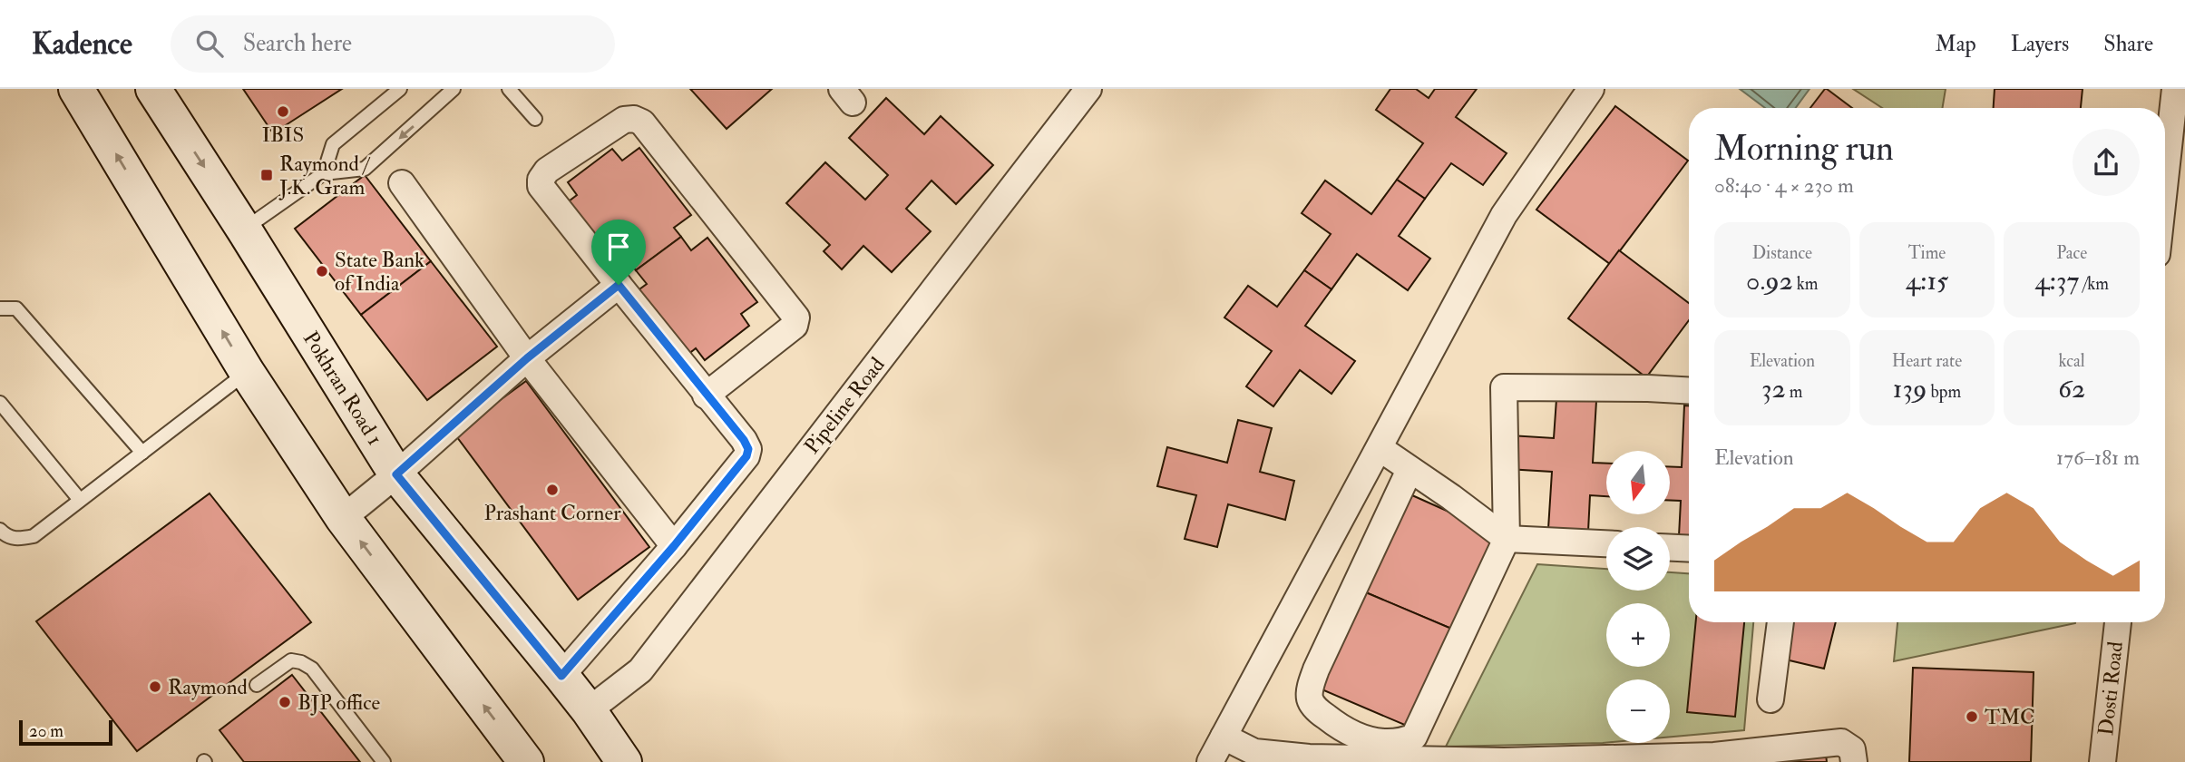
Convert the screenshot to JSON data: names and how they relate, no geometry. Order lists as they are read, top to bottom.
{
  "streets": {
    "main road": ["Pokhran Road 1"],
    "street": ["Pipeline Road", "Dosti Road"]
  },
  "crossings": [
    ["Pokhran Road 1", "Pipeline Road"]
  ],
  "places": {
    "other": [
      "IBIS",
      "State Bank of India",
      "Prashant Corner",
      "Raymond",
      "BJP office",
      "TMC"
    ],
    "transit": ["Raymond / J.K. Gram"]
  },
  "scale_bar": "20 m",
  "north": "bottom",
  "page": {
    "header": "Kadence",
    "search": "Search here",
    "nav": ["Map", "Layers", "Share"],
    "heading": ["Morning run", "08:40 · 4 × 230 m"],
    "stats": [
      ["Distance", "0.92 km"],
      ["Time", "4:15"],
      ["Pace", "4:37 /km"],
      ["Elevation", "32 m"],
      ["Heart rate", "139 bpm"],
      ["kcal", "62"]
    ],
    "chart": ["Elevation", "176–181 m"],
    "map_buttons": ["+", "−"],
    "scale": "20 m"
  }
}
